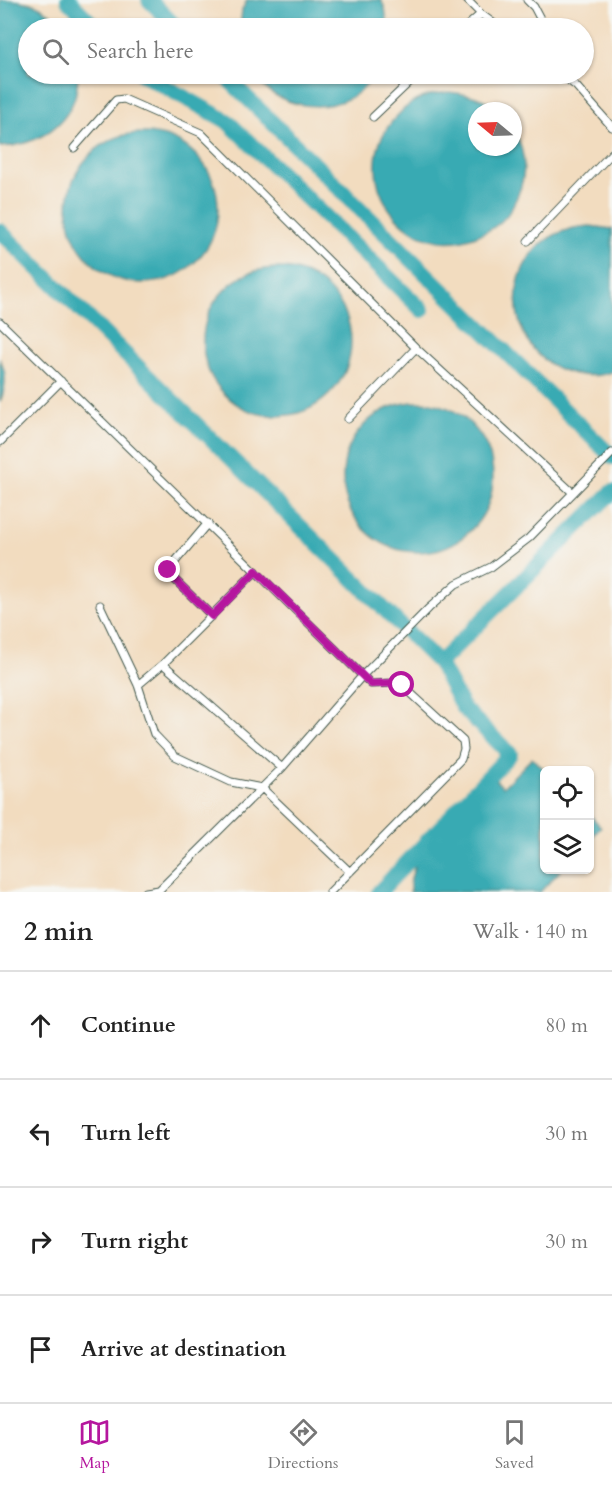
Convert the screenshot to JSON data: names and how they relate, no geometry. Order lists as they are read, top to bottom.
{
  "north": "left",
  "page": {
    "search": "Search here",
    "heading": ["2 min", "Walk · 140 m"],
    "list": [
      ["Continue", "80 m"],
      ["Turn left", "30 m"],
      ["Turn right", "30 m"],
      "Arrive at destination"
    ],
    "nav": ["Map", "Directions", "Saved"]
  }
}
